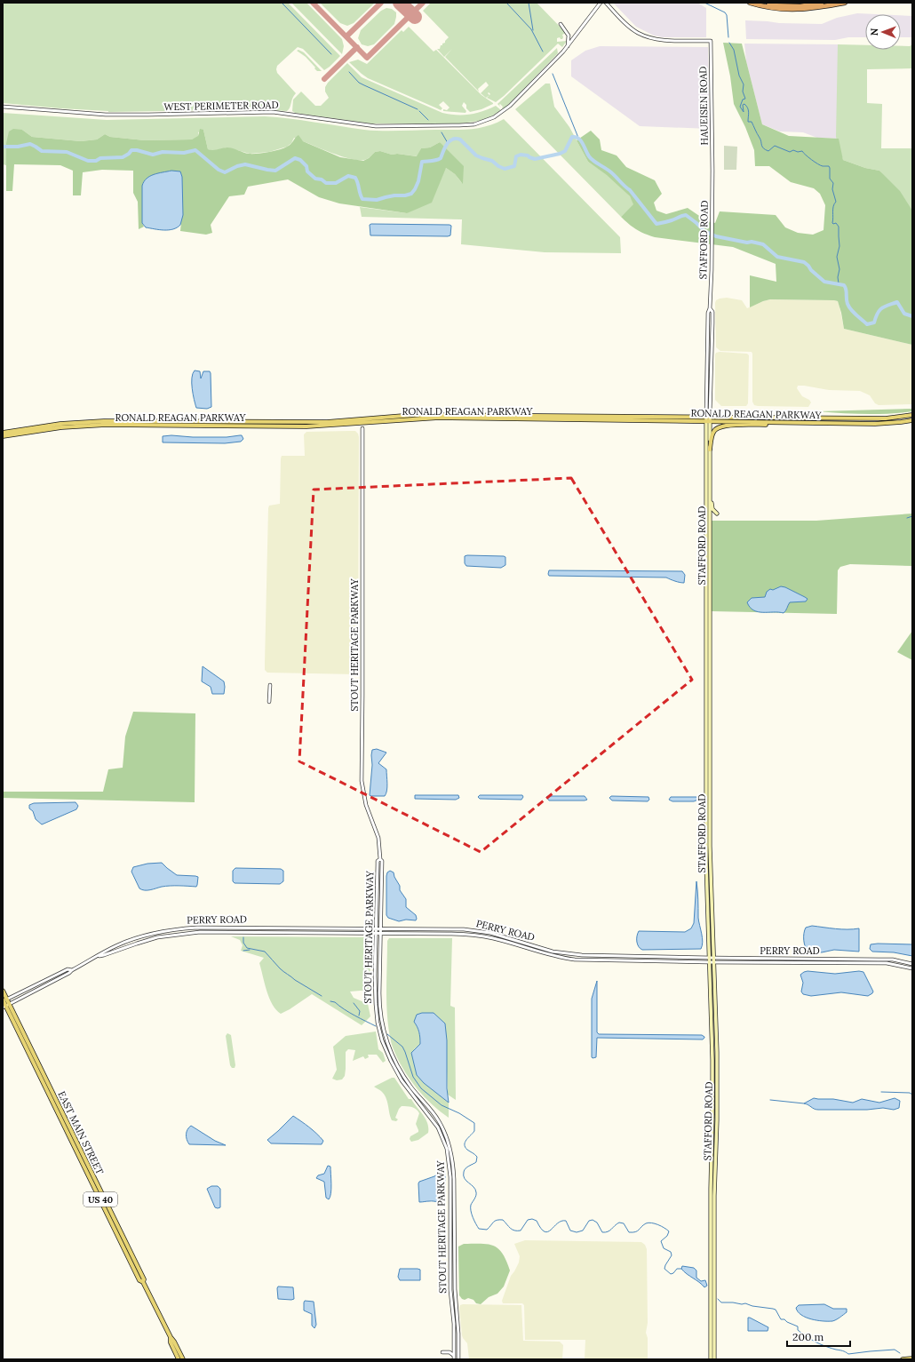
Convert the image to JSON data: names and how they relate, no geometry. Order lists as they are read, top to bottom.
{
  "streets": {
    "main road": [
      "STAFFORD ROAD",
      "RONALD REAGAN PARKWAY",
      "EAST MAIN STREET",
      "US 40"
    ],
    "street": [
      "WEST PERIMETER ROAD",
      "HAUEISEN ROAD",
      "STOUT HERITAGE PARKWAY",
      "PERRY ROAD"
    ]
  },
  "crossings": [
    ["HAUEISEN ROAD", "STAFFORD ROAD"],
    ["STAFFORD ROAD", "RONALD REAGAN PARKWAY"],
    ["STAFFORD ROAD", "PERRY ROAD"],
    ["STOUT HERITAGE PARKWAY", "PERRY ROAD"],
    ["PERRY ROAD", "EAST MAIN STREET"]
  ],
  "scale_bar": "200 m",
  "north": "left"
}
